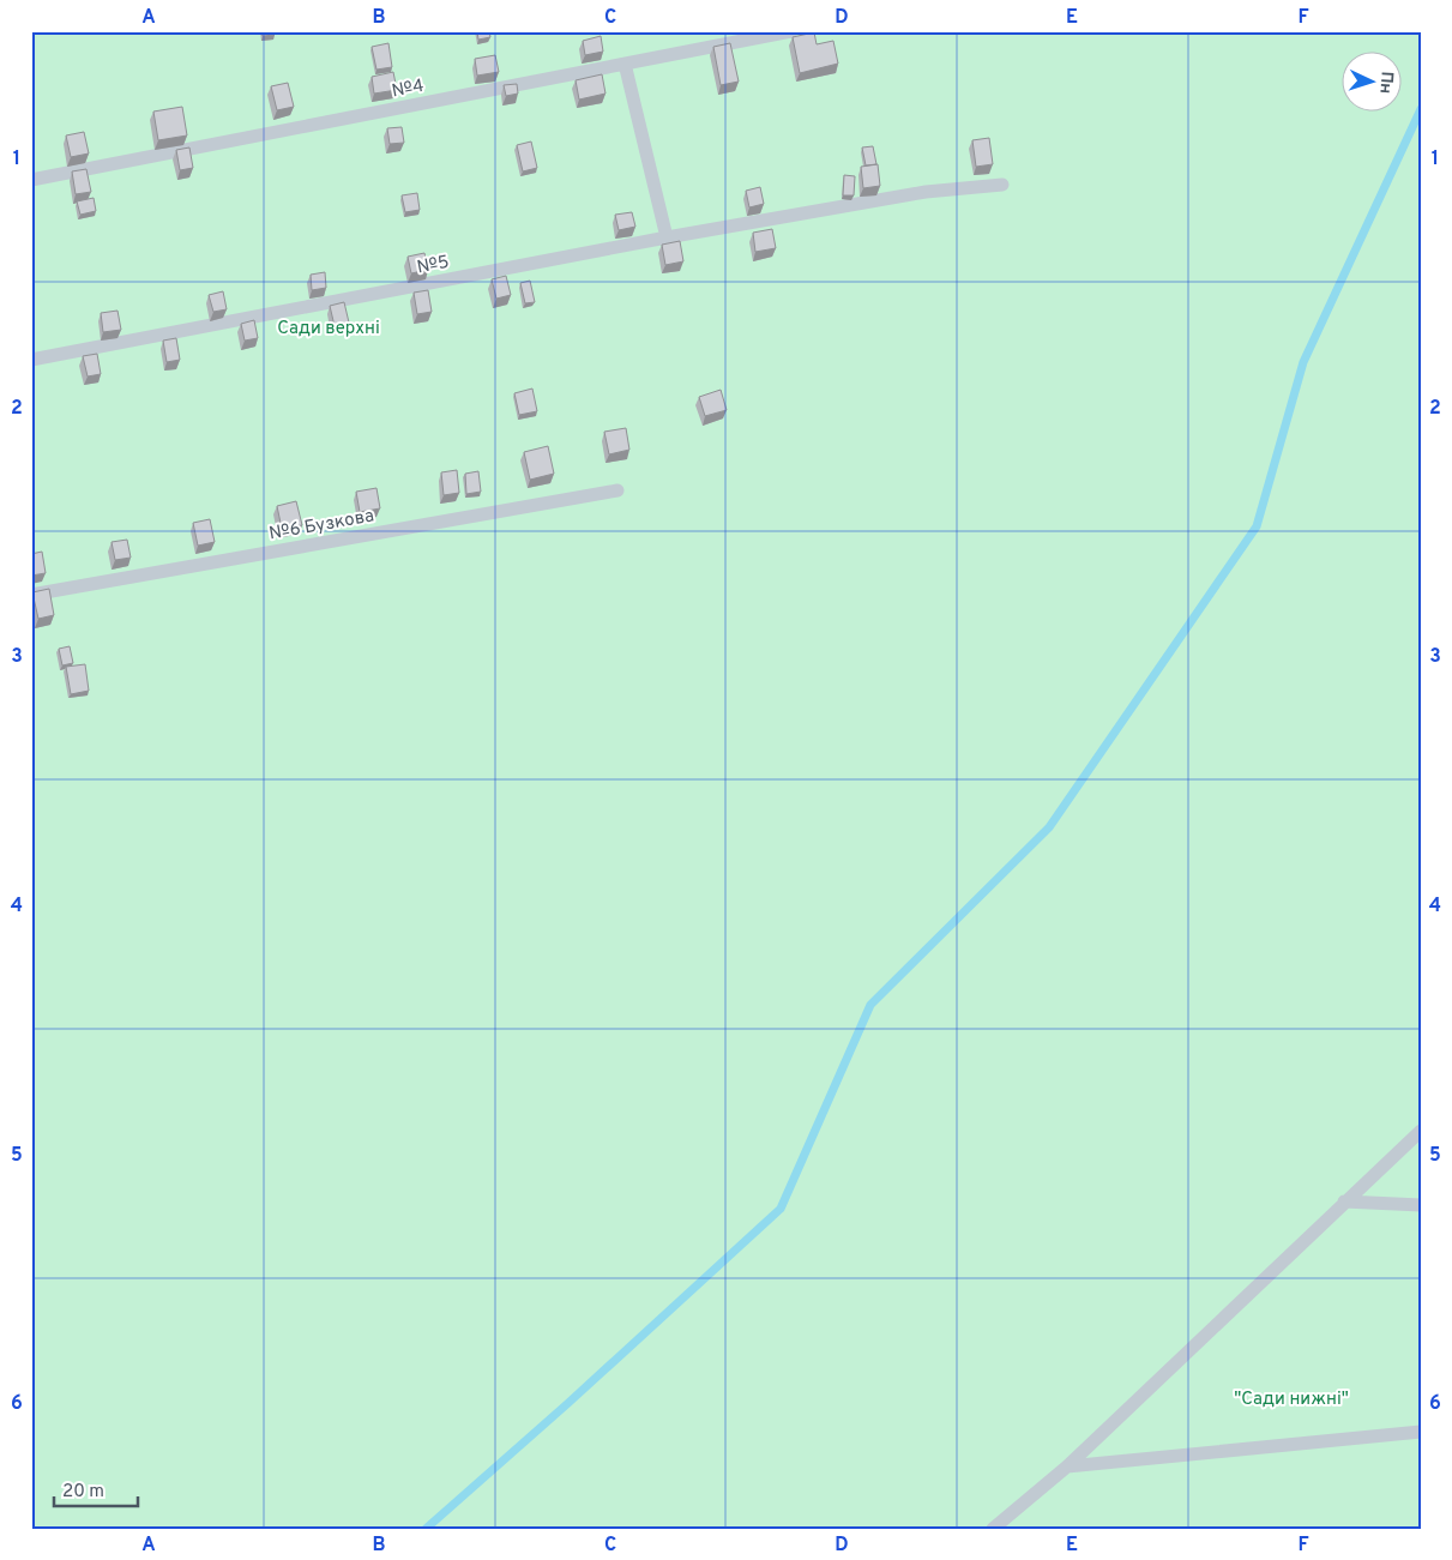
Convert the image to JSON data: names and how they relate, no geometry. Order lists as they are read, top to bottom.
{
  "streets": {
    "lane": ["№4", "№5", "№6 Бузкова"]
  },
  "parks": ["Сади верхні", "\"Сади нижні\""],
  "scale_bar": "20 m",
  "north": "right",
  "grid": {
    "columns": [
      "A",
      "B",
      "C",
      "D",
      "E",
      "F"
    ],
    "rows": [
      "1",
      "2",
      "3",
      "4",
      "5",
      "6"
    ]
  }
}
